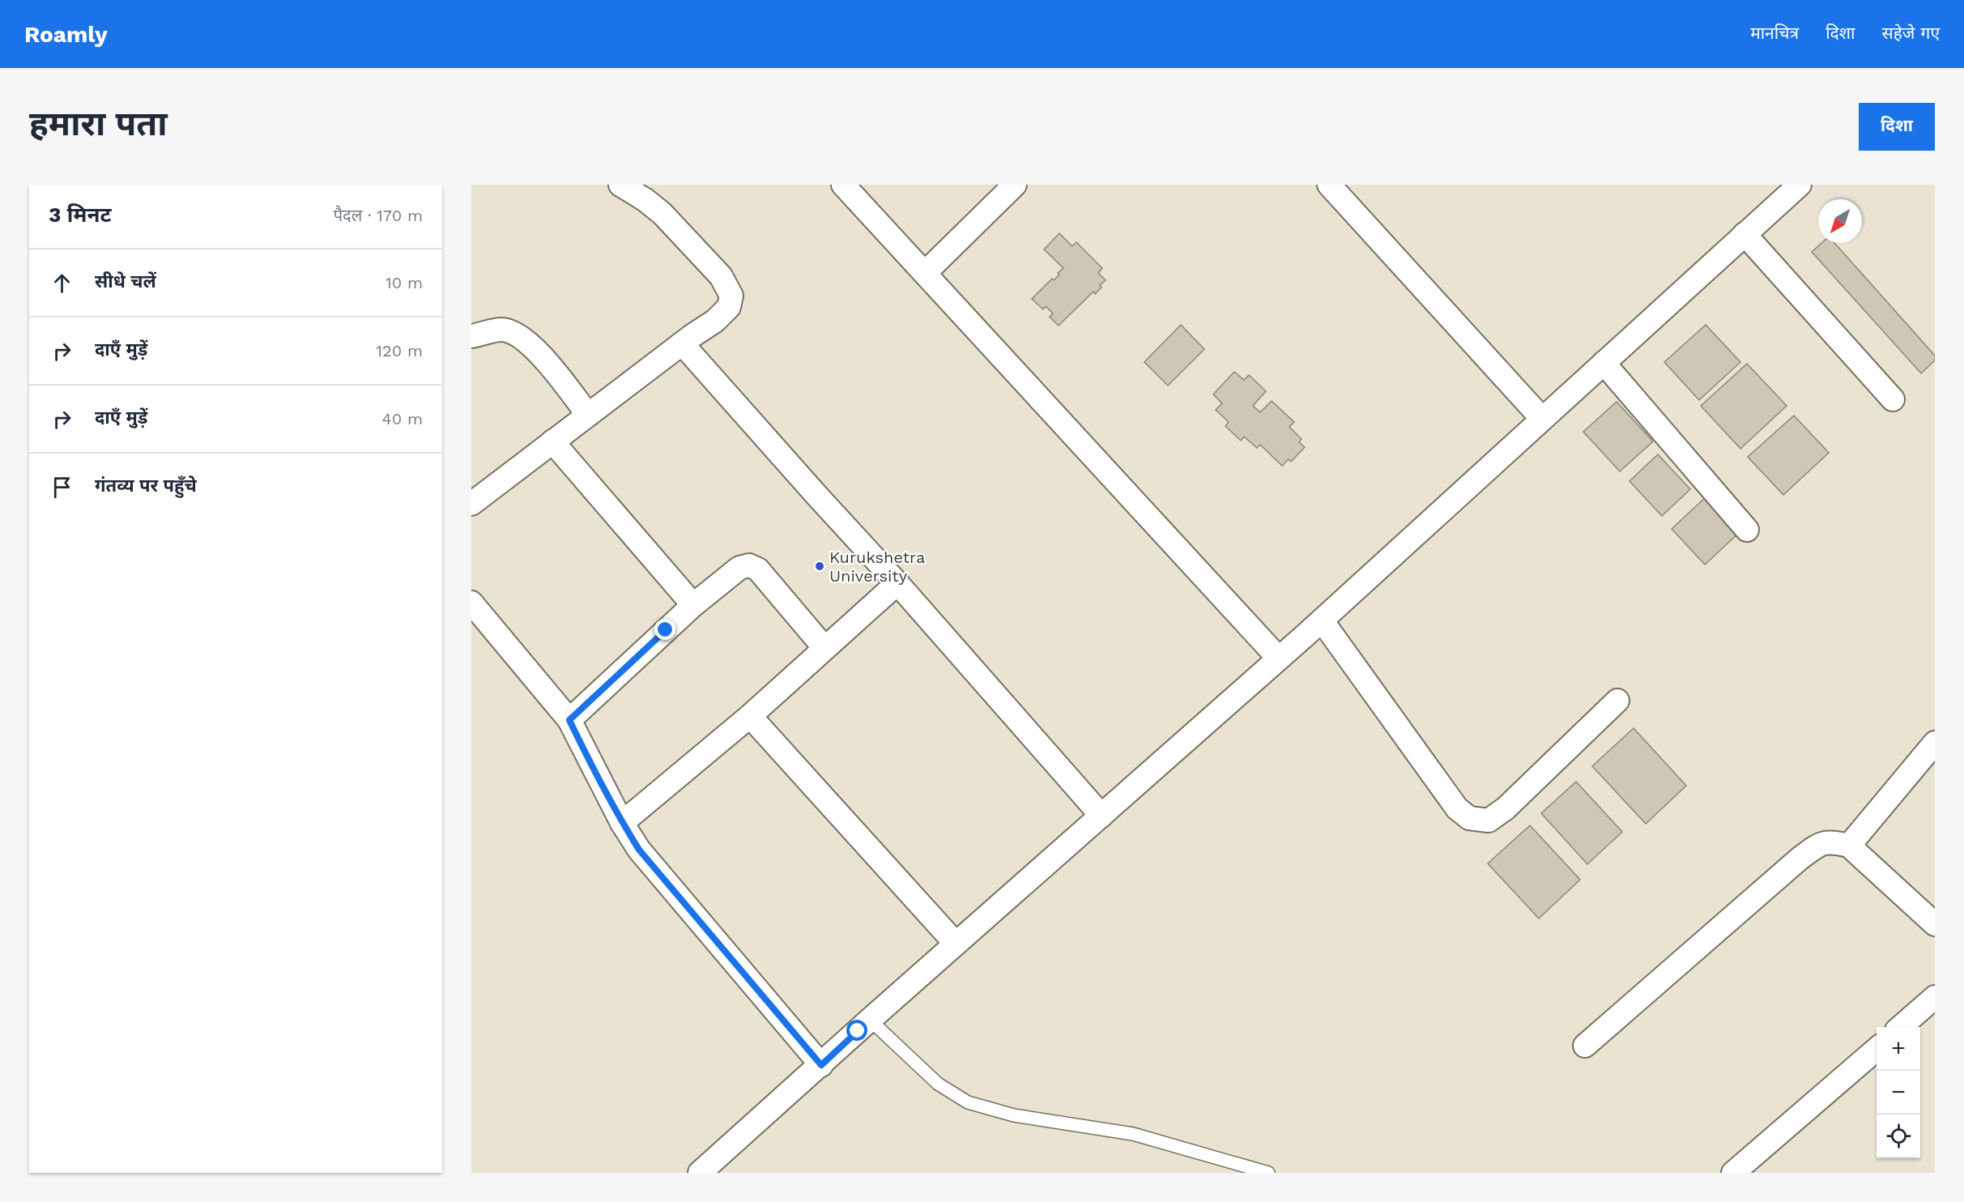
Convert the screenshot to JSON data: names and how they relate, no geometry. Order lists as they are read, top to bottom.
{
  "places": ["Kurukshetra University"],
  "north": "bottom left",
  "page": {
    "header": "Roamly",
    "nav": ["मानचित्र", "दिशा", "सहेजे गए"],
    "buttons": "दिशा",
    "title": "हमारा पता",
    "heading": ["3 मिनट", "पैदल · 170 m"],
    "list": [
      ["सीधे चलें", "10 m"],
      ["दाएँ मुड़ें", "120 m"],
      ["दाएँ मुड़ें", "40 m"],
      "गंतव्य पर पहुँचे"
    ],
    "map_buttons": ["+", "−"]
  }
}
